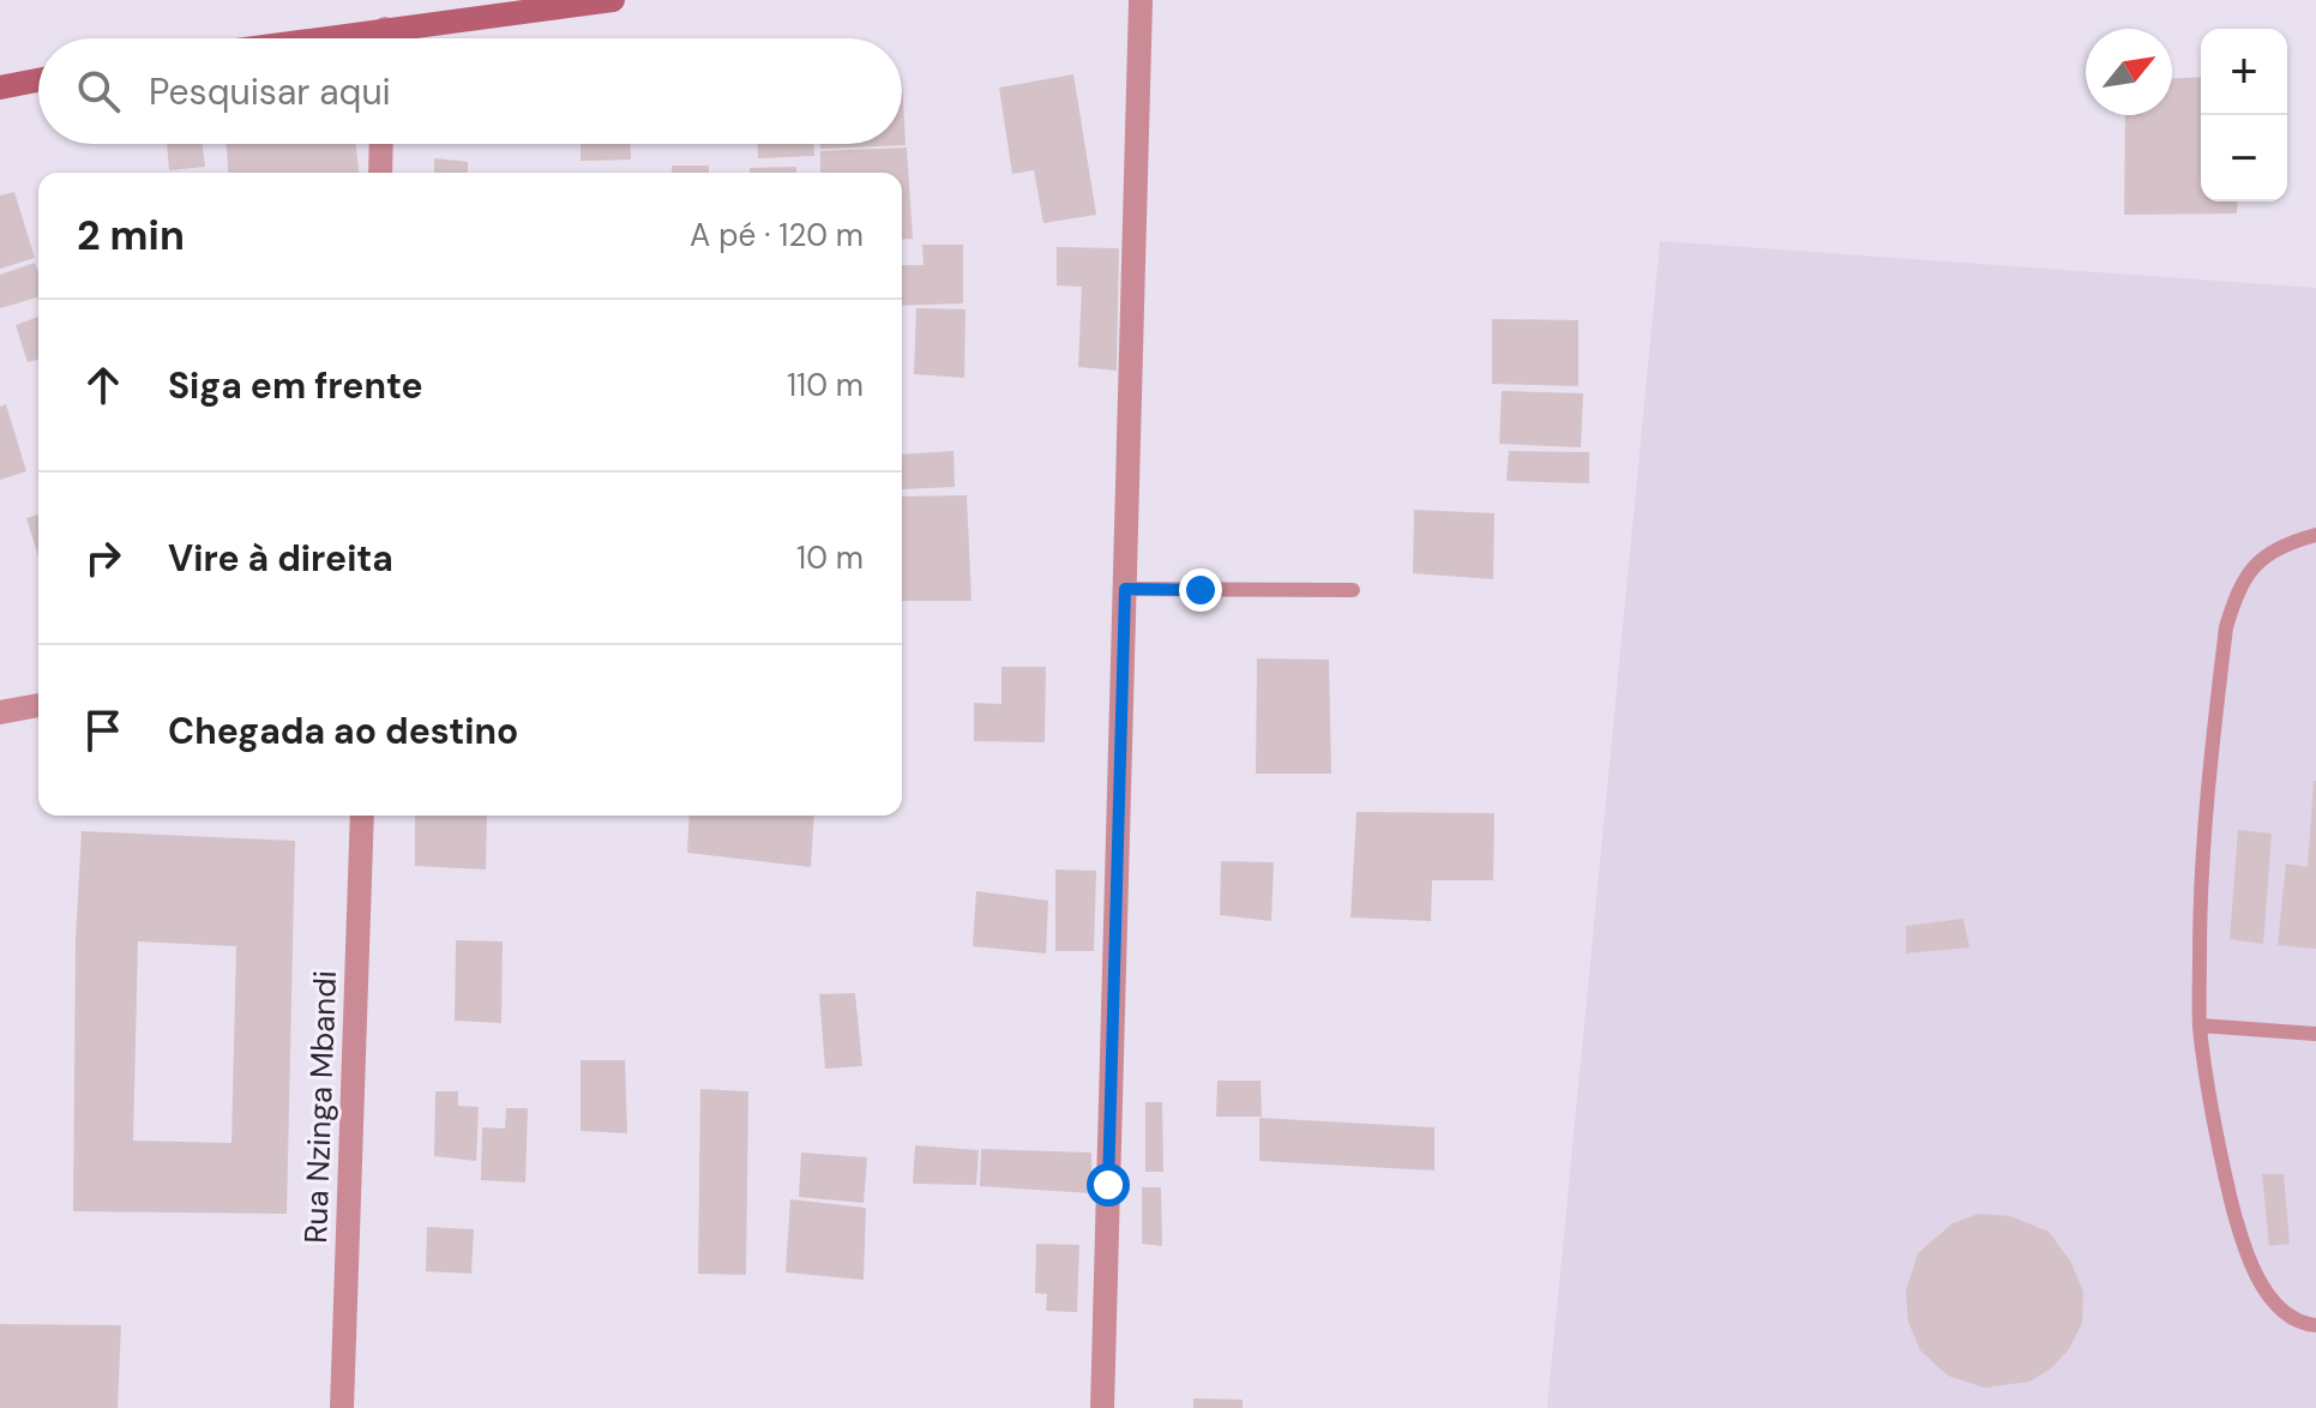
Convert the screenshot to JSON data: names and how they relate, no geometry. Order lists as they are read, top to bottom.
{
  "streets": {
    "street": ["Rua Nzinga Mbandi"]
  },
  "north": "top right",
  "page": {
    "map_buttons": ["+", "−"],
    "search": "Pesquisar aqui",
    "heading": ["2 min", "A pé · 120 m"],
    "list": [
      ["Siga em frente", "110 m"],
      ["Vire à direita", "10 m"],
      "Chegada ao destino"
    ]
  }
}
